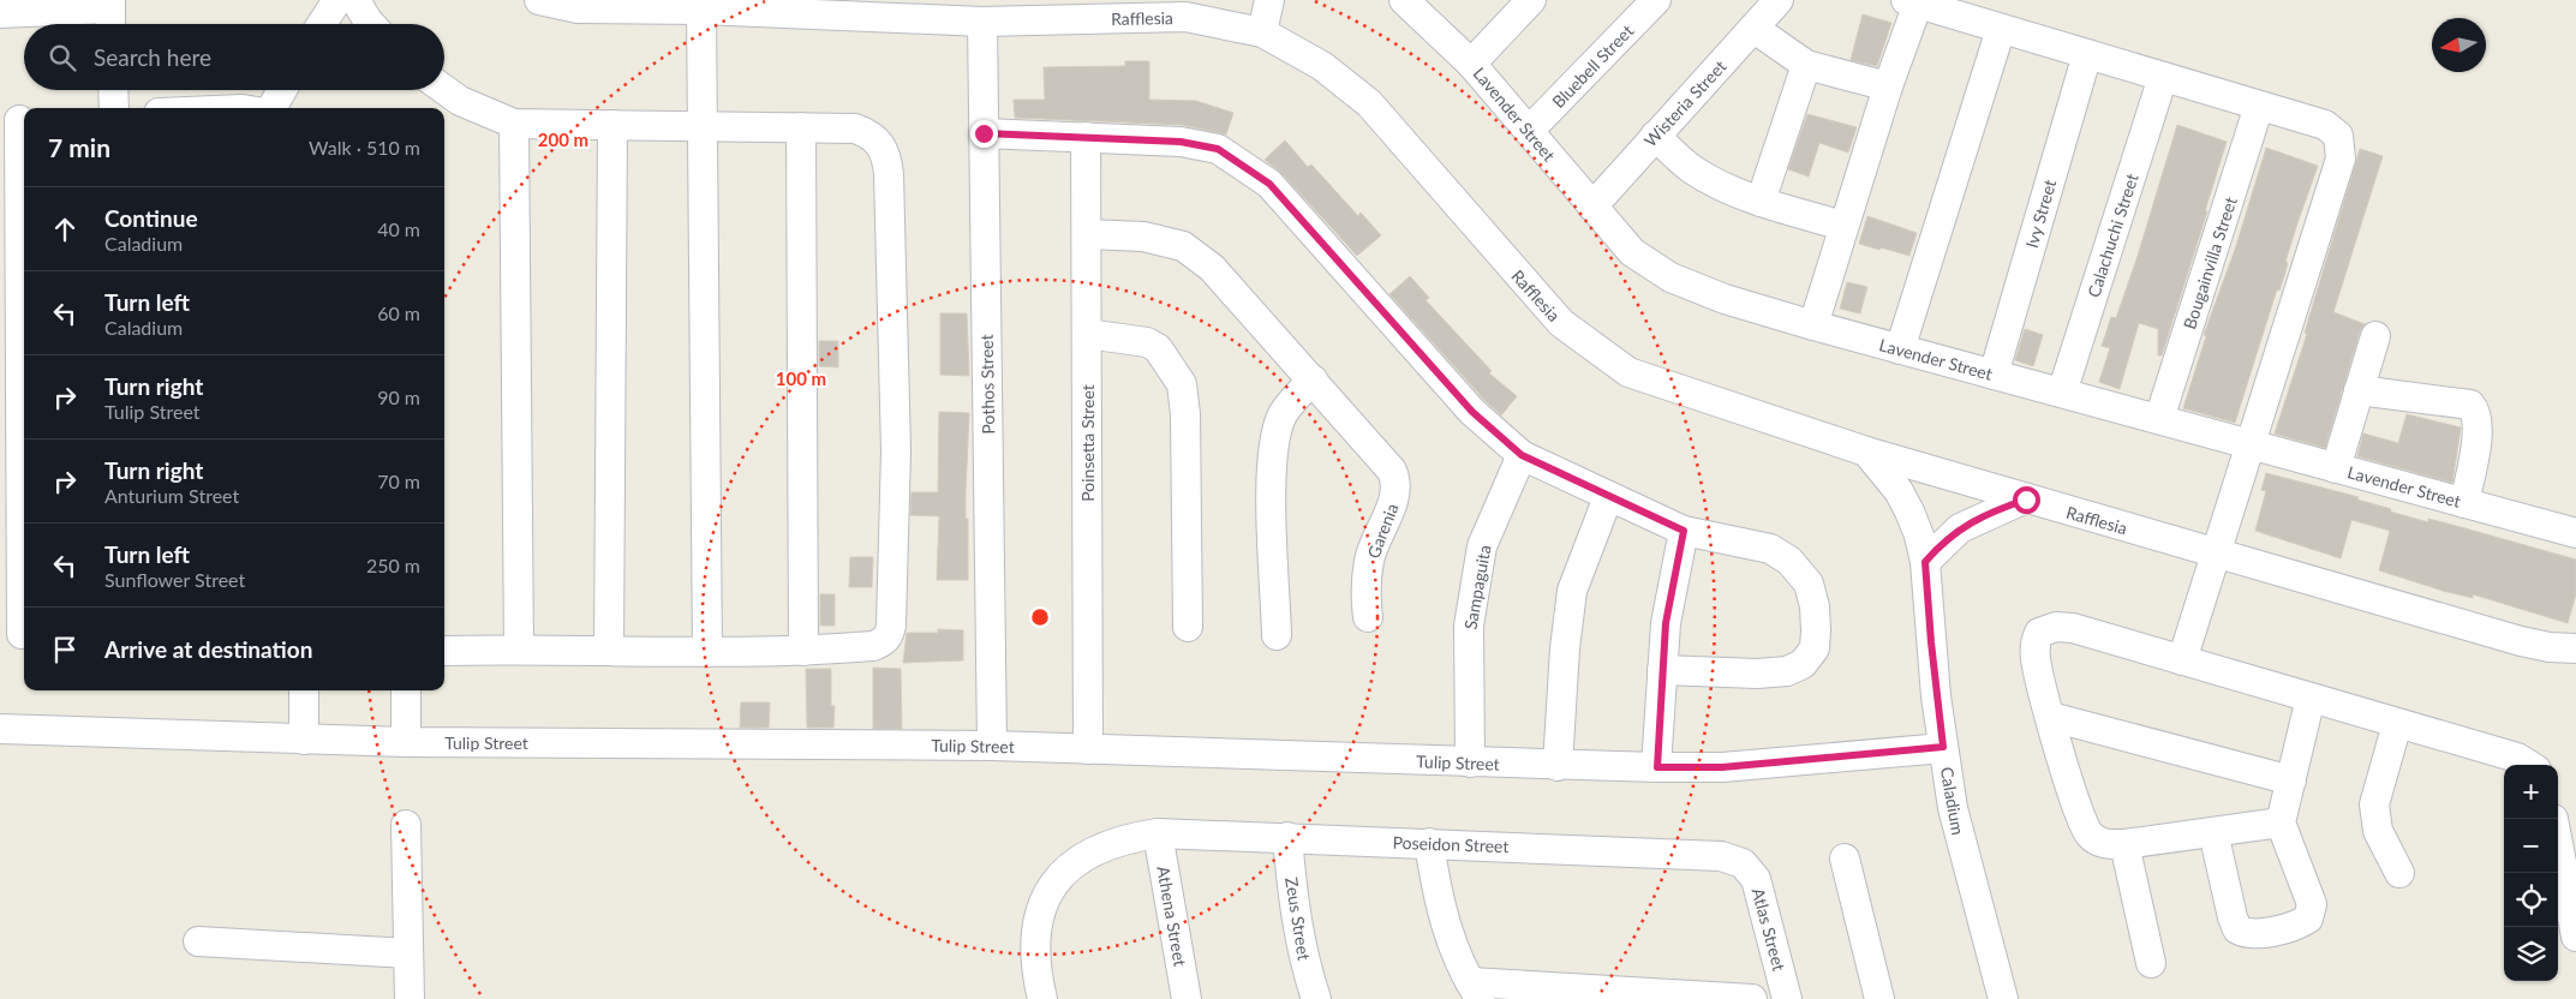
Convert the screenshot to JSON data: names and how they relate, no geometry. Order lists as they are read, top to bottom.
{
  "streets": {
    "street": [
      "Rafflesia",
      "Bluebell Street",
      "Wisteria Street",
      "Lavender Street",
      "Ivy Street",
      "Calachuchi Street",
      "Bougainvilla Street",
      "Pothos Street",
      "Poinsetta Street",
      "Garenia",
      "Sampaguita",
      "Tulip Street",
      "Caladium",
      "Poseidon Street",
      "Athena Street",
      "Zeus Street",
      "Atlas Street"
    ]
  },
  "crossings": [
    ["Rafflesia", "Pothos Street"],
    ["Rafflesia", "Caladium"],
    ["Bluebell Street", "Lavender Street"],
    ["Wisteria Street", "Lavender Street"],
    ["Lavender Street", "Ivy Street"],
    ["Lavender Street", "Calachuchi Street"],
    ["Lavender Street", "Bougainvilla Street"],
    ["Pothos Street", "Tulip Street"],
    ["Poinsetta Street", "Tulip Street"],
    ["Sampaguita", "Tulip Street"],
    ["Tulip Street", "Caladium"],
    ["Poseidon Street", "Athena Street"],
    ["Poseidon Street", "Zeus Street"],
    ["Poseidon Street", "Atlas Street"]
  ],
  "north": "left",
  "page": {
    "search": "Search here",
    "heading": ["7 min", "Walk · 510 m"],
    "list": [
      ["Continue", "Caladium", "40 m"],
      ["Turn left", "Caladium", "60 m"],
      ["Turn right", "Tulip Street", "90 m"],
      ["Turn right", "Anturium Street", "70 m"],
      ["Turn left", "Sunflower Street", "250 m"],
      "Arrive at destination"
    ],
    "map_buttons": ["+", "−"]
  },
  "rings": ["200 m", "100 m"]
}
